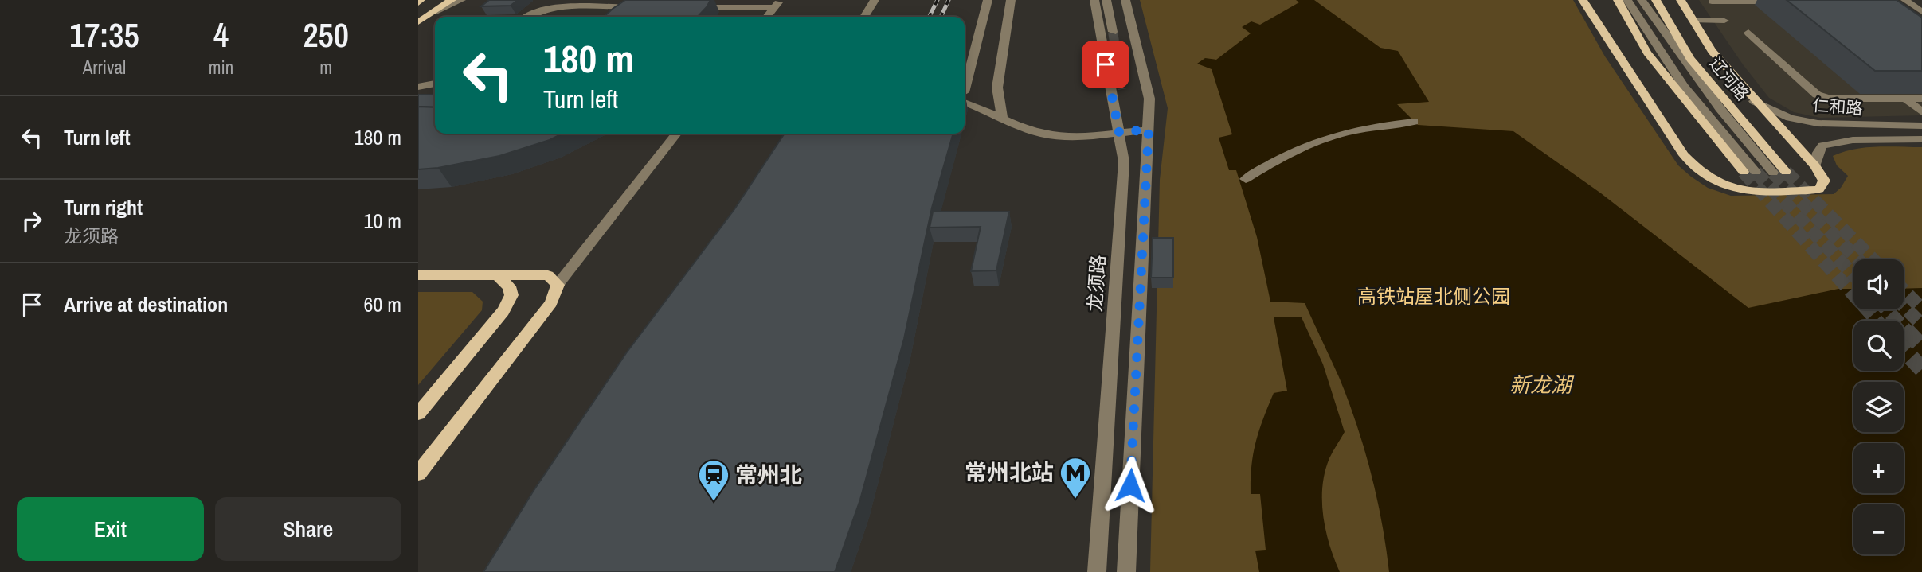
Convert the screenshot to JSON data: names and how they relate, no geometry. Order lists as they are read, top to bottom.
{
  "streets": {
    "main road": ["辽河路"],
    "street": ["仁和路", "龙须路"]
  },
  "water": ["新龙湖"],
  "parks": ["高铁站屋北侧公园"],
  "places": {
    "metro station": ["常州北站"],
    "station": ["常州北"]
  },
  "page": {
    "eta": [
      "17:35",
      "Arrival",
      "4",
      "min",
      "250",
      "m"
    ],
    "turn": ["180 m", "Turn left"],
    "list": [
      {
        "name": "Turn left",
        "value": "180 m"
      },
      {
        "name": "Turn right",
        "note": "龙须路",
        "value": "10 m"
      },
      {
        "name": "Arrive at destination",
        "value": "60 m"
      }
    ],
    "map_buttons": ["+", "−"],
    "buttons": ["Exit", "Share"]
  }
}
